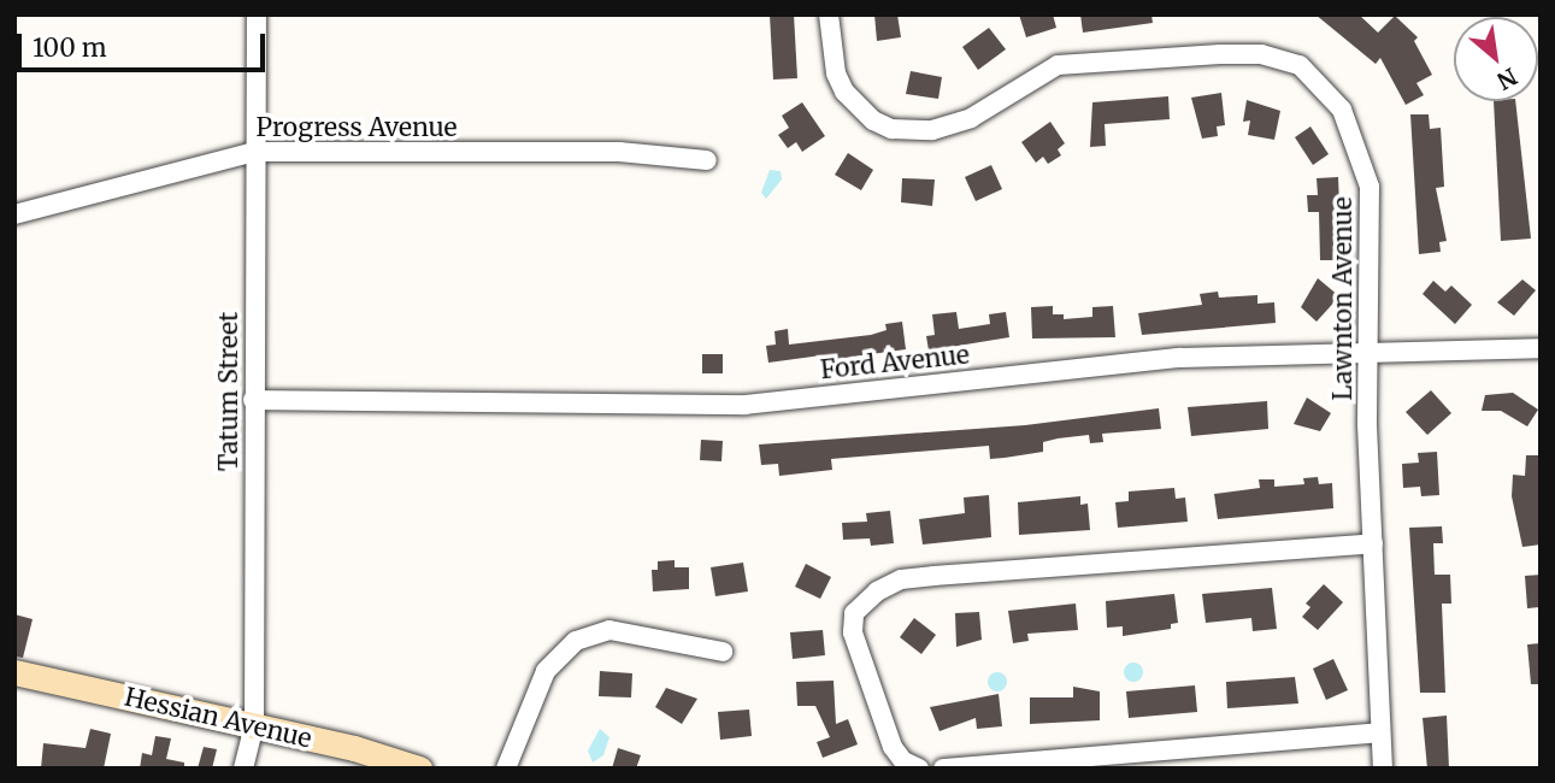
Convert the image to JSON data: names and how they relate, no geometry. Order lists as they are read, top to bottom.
{
  "streets": {
    "main road": ["Hessian Avenue"],
    "street": [
      "Progress Avenue",
      "Lawnton Avenue",
      "Ford Avenue",
      "Tatum Street"
    ]
  },
  "crossings": [
    ["Progress Avenue", "Tatum Street"],
    ["Lawnton Avenue", "Ford Avenue"],
    ["Ford Avenue", "Tatum Street"],
    ["Tatum Street", "Hessian Avenue"]
  ],
  "scale_bar": "100 m",
  "north": "bottom right"
}
